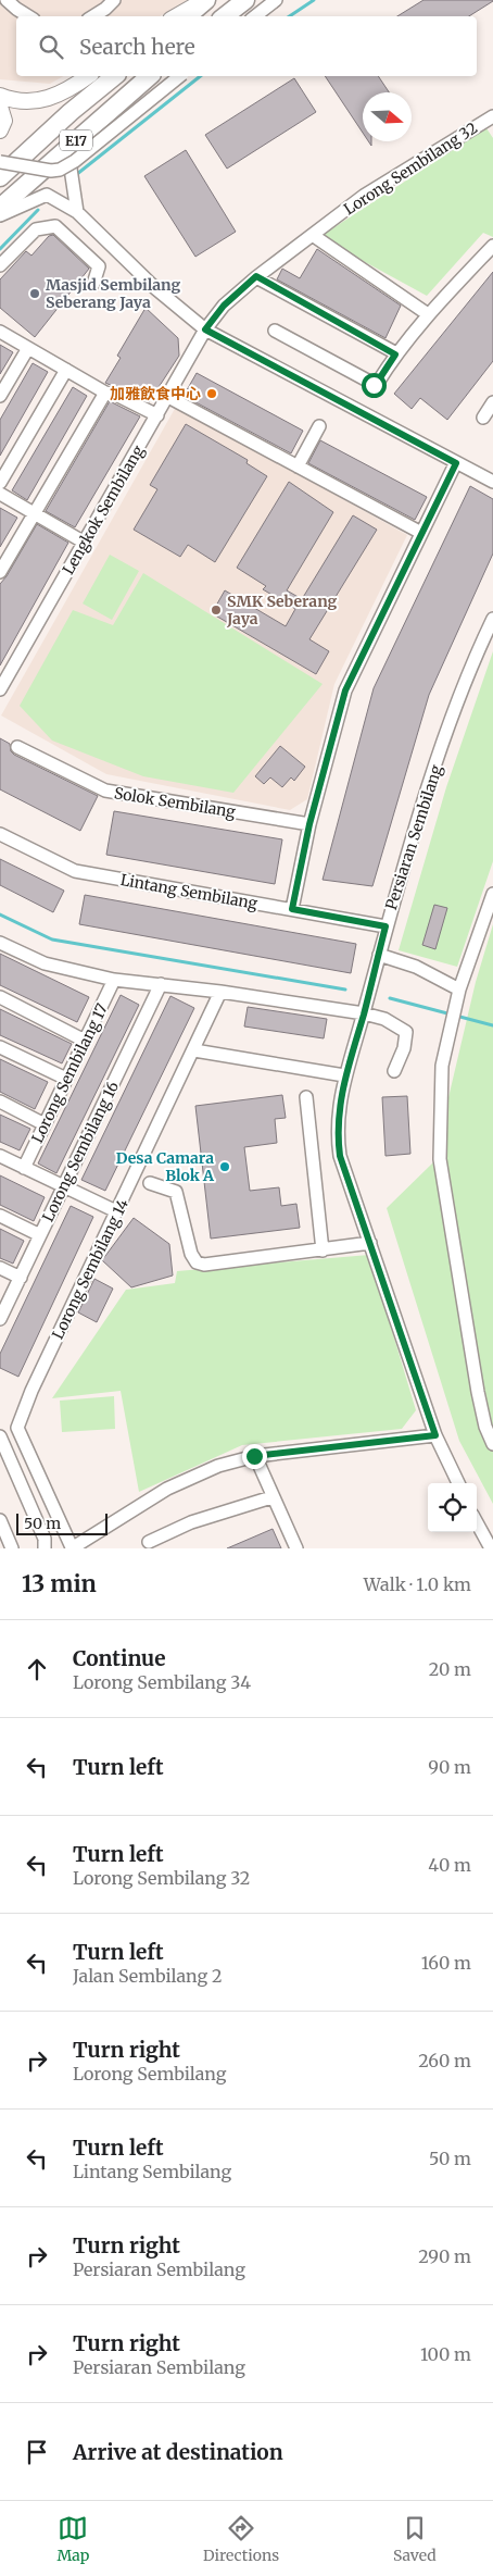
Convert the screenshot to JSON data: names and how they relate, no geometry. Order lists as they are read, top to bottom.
{
  "streets": {
    "highway": ["E17"],
    "street": [
      "Lorong Sembilang 32",
      "Lengkok Sembilang",
      "Solok Sembilang",
      "Persiaran Sembilang",
      "Lintang Sembilang",
      "Lorong Sembilang 17",
      "Lorong Sembilang 16",
      "Lorong Sembilang 14"
    ]
  },
  "crossings": [
    ["Lorong Sembilang 32", "Lengkok Sembilang"],
    ["Persiaran Sembilang", "Lintang Sembilang"]
  ],
  "places": [
    "Masjid Sembilang Seberang Jaya",
    "加雅飲食中心",
    "SMK Seberang Jaya",
    "Desa Camara Blok A"
  ],
  "scale_bar": "50 m",
  "north": "right",
  "page": {
    "search": "Search here",
    "scale": "50 m",
    "heading": ["13 min", "Walk · 1.0 km"],
    "list": [
      ["Continue", "Lorong Sembilang 34", "20 m"],
      ["Turn left", "90 m"],
      ["Turn left", "Lorong Sembilang 32", "40 m"],
      ["Turn left", "Jalan Sembilang 2", "160 m"],
      ["Turn right", "Lorong Sembilang", "260 m"],
      ["Turn left", "Lintang Sembilang", "50 m"],
      ["Turn right", "Persiaran Sembilang", "290 m"],
      ["Turn right", "Persiaran Sembilang", "100 m"],
      "Arrive at destination"
    ],
    "nav": ["Map", "Directions", "Saved"]
  }
}
